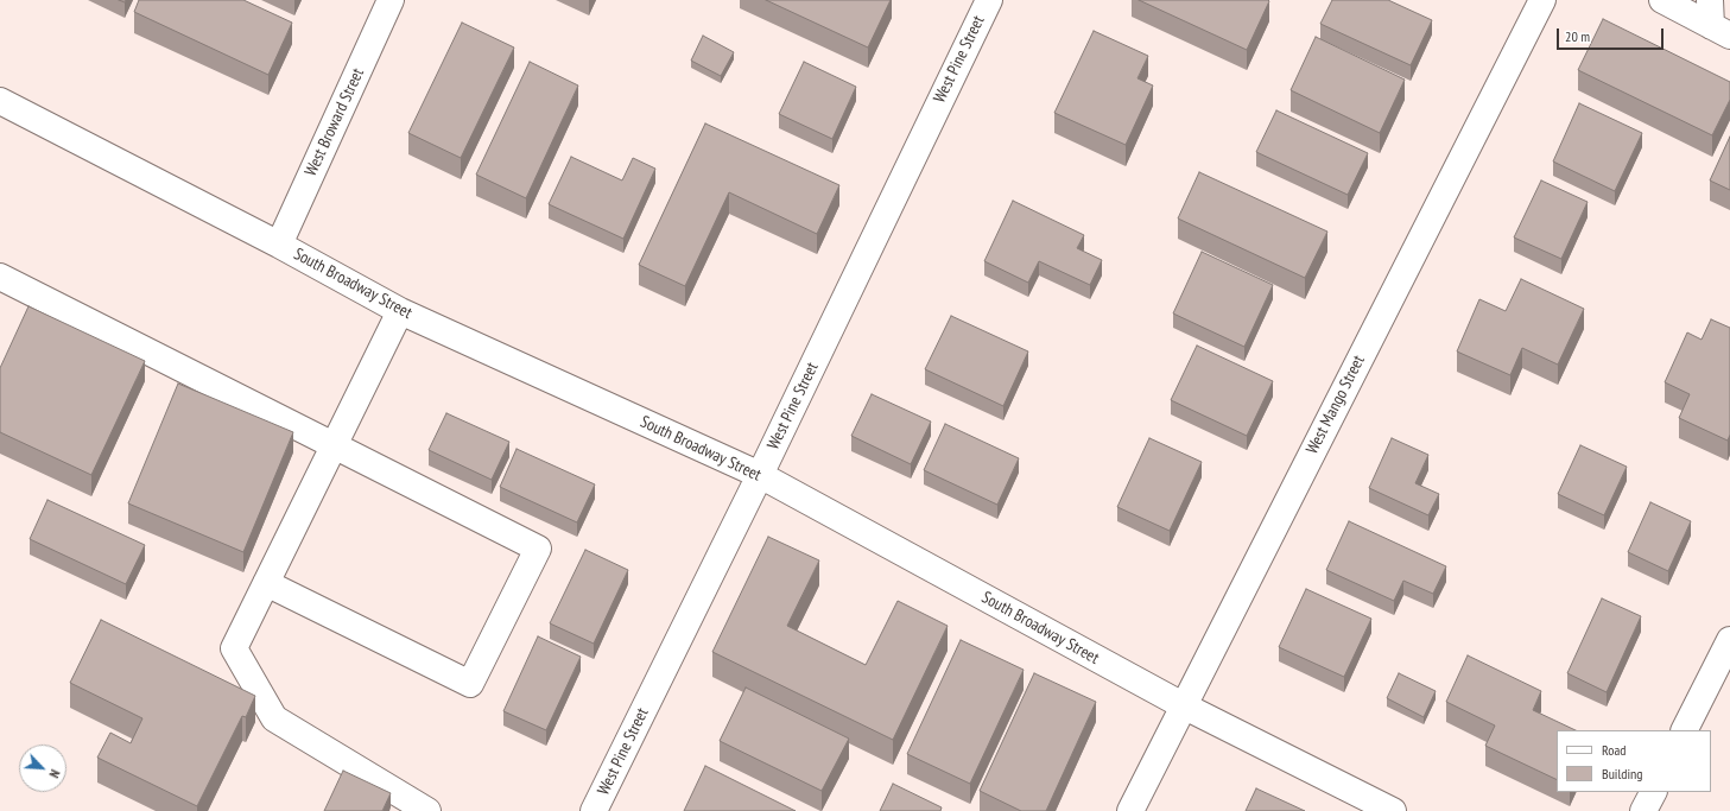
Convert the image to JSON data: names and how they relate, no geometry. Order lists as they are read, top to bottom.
{
  "streets": {
    "street": [
      "West Pine Street",
      "West Broward Street",
      "South Broadway Street",
      "West Mango Street"
    ]
  },
  "crossings": [
    ["West Pine Street", "South Broadway Street"],
    ["West Broward Street", "South Broadway Street"],
    ["South Broadway Street", "West Mango Street"]
  ],
  "legend": ["Road", "Building"],
  "scale_bar": "20 m",
  "north": "bottom right"
}
